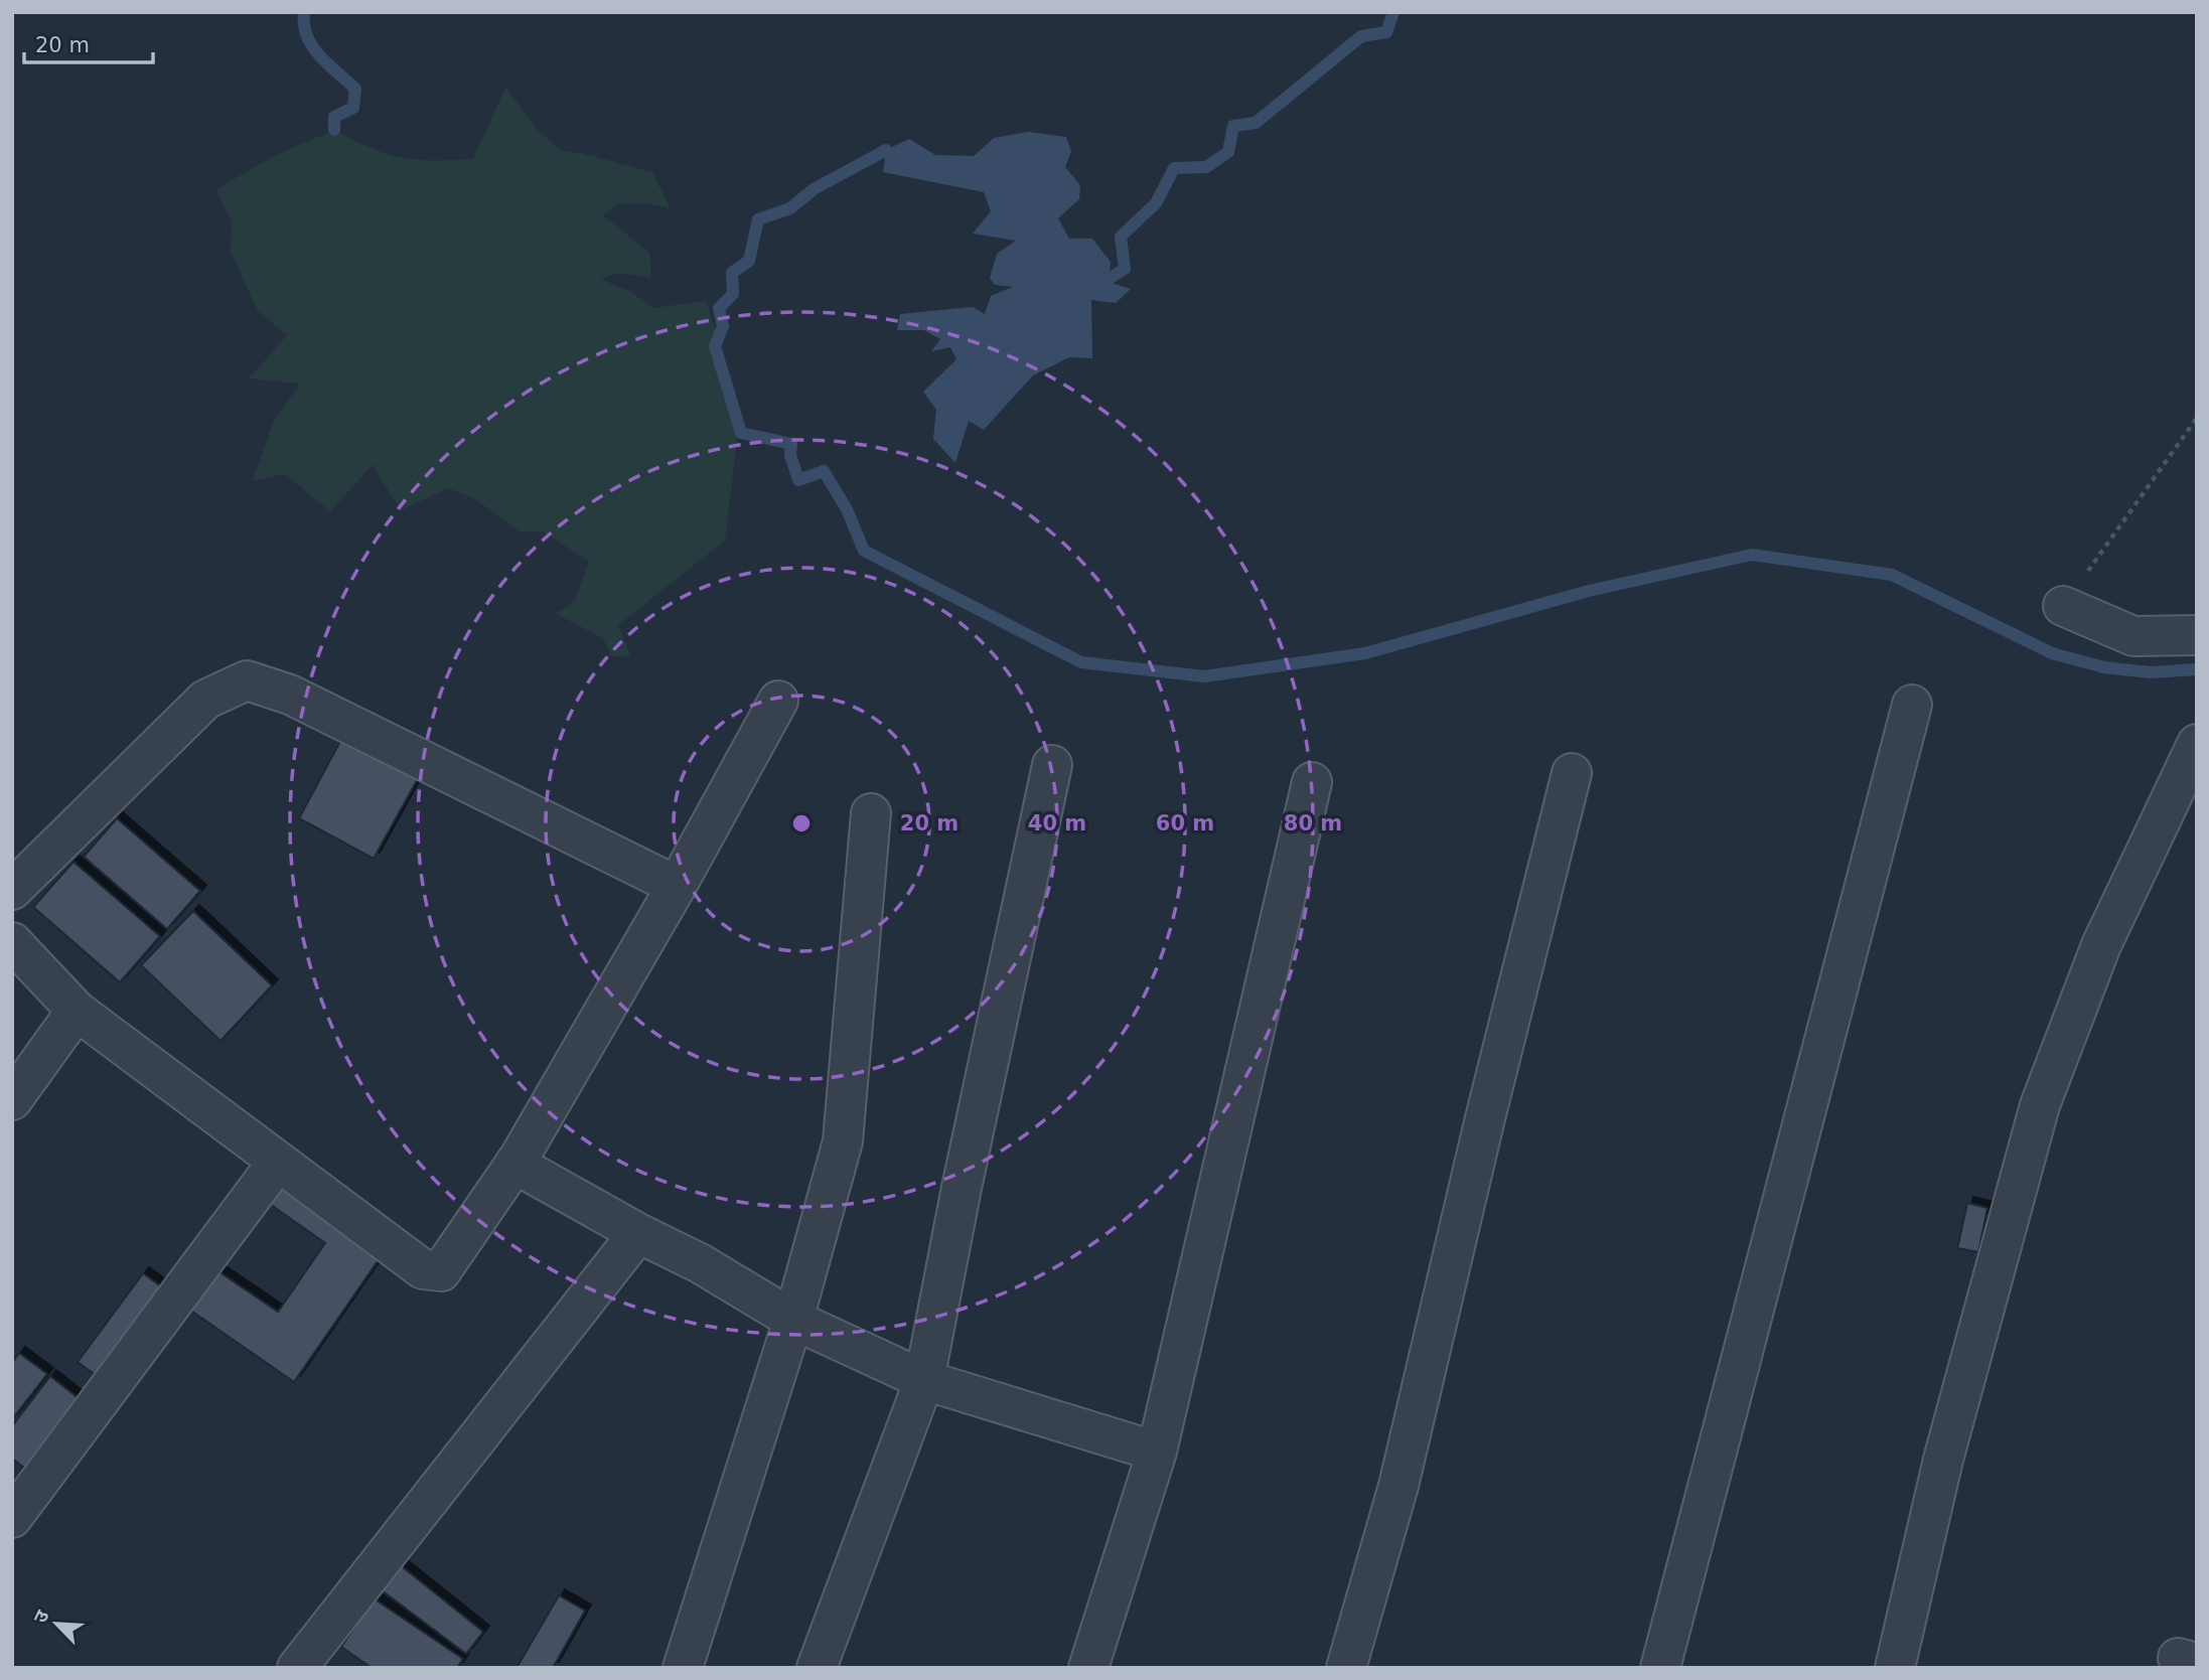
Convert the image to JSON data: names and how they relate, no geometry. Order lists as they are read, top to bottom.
{
  "scale_bar": "20 m",
  "north": "top left",
  "rings": [
    "20 m",
    "40 m",
    "60 m",
    "80 m"
  ]
}
